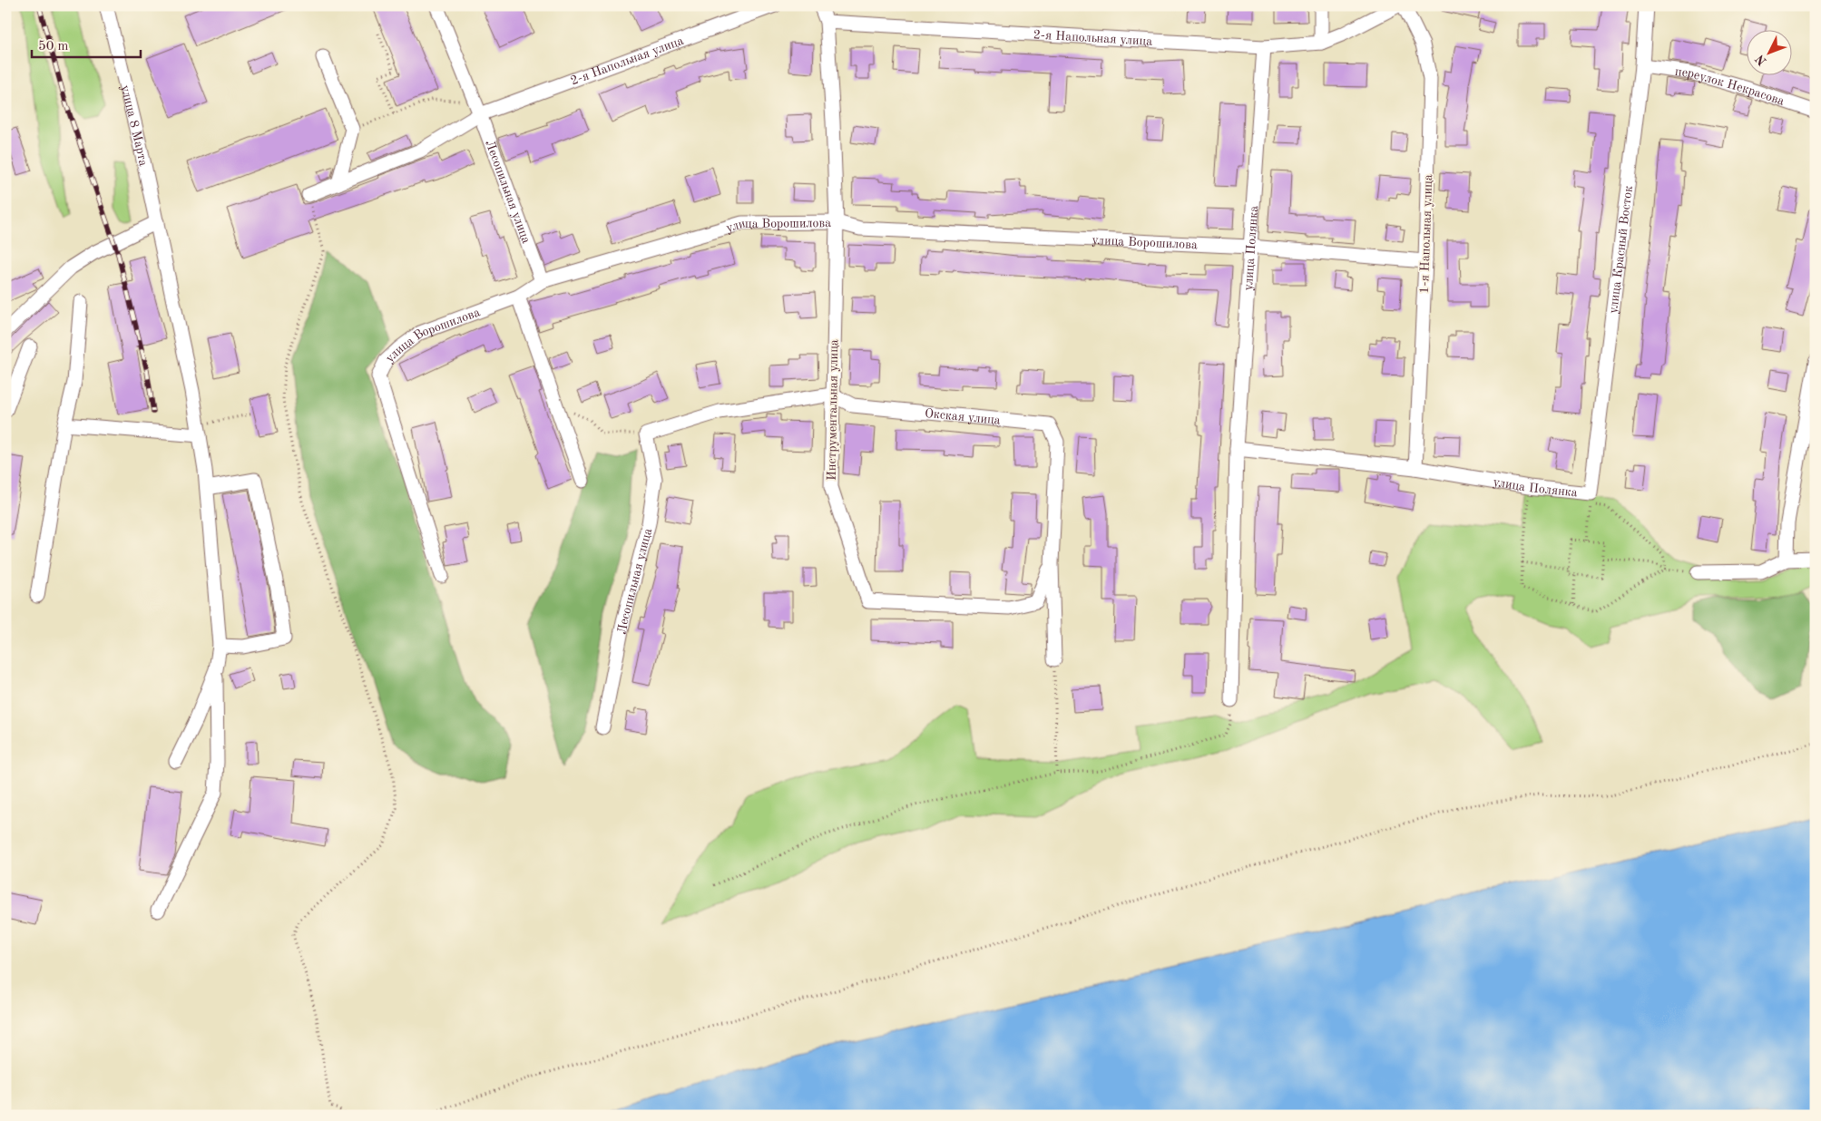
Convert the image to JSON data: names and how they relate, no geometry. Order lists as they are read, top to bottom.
{
  "streets": {
    "street": [
      "2-я Напольная улица",
      "переулок Некрасова",
      "улица 8 Марта",
      "Лесопильная улица",
      "улица Ворошилова",
      "1-я Напольная улица",
      "улица Полянка",
      "улица Красный Восток",
      "Инструментальная улица",
      "Окская улица"
    ]
  },
  "crossings": [
    ["2-я Напольная улица", "Лесопильная улица"],
    ["2-я Напольная улица", "улица Полянка"],
    ["2-я Напольная улица", "Инструментальная улица"],
    ["переулок Некрасова", "улица Красный Восток"],
    ["Лесопильная улица", "улица Ворошилова"],
    ["улица Ворошилова", "1-я Напольная улица"],
    ["улица Ворошилова", "улица Полянка"],
    ["улица Ворошилова", "Инструментальная улица"],
    ["1-я Напольная улица", "улица Полянка"],
    ["улица Полянка", "улица Красный Восток"],
    ["Инструментальная улица", "Окская улица"]
  ],
  "scale_bar": "50 m",
  "north": "bottom left"
}
